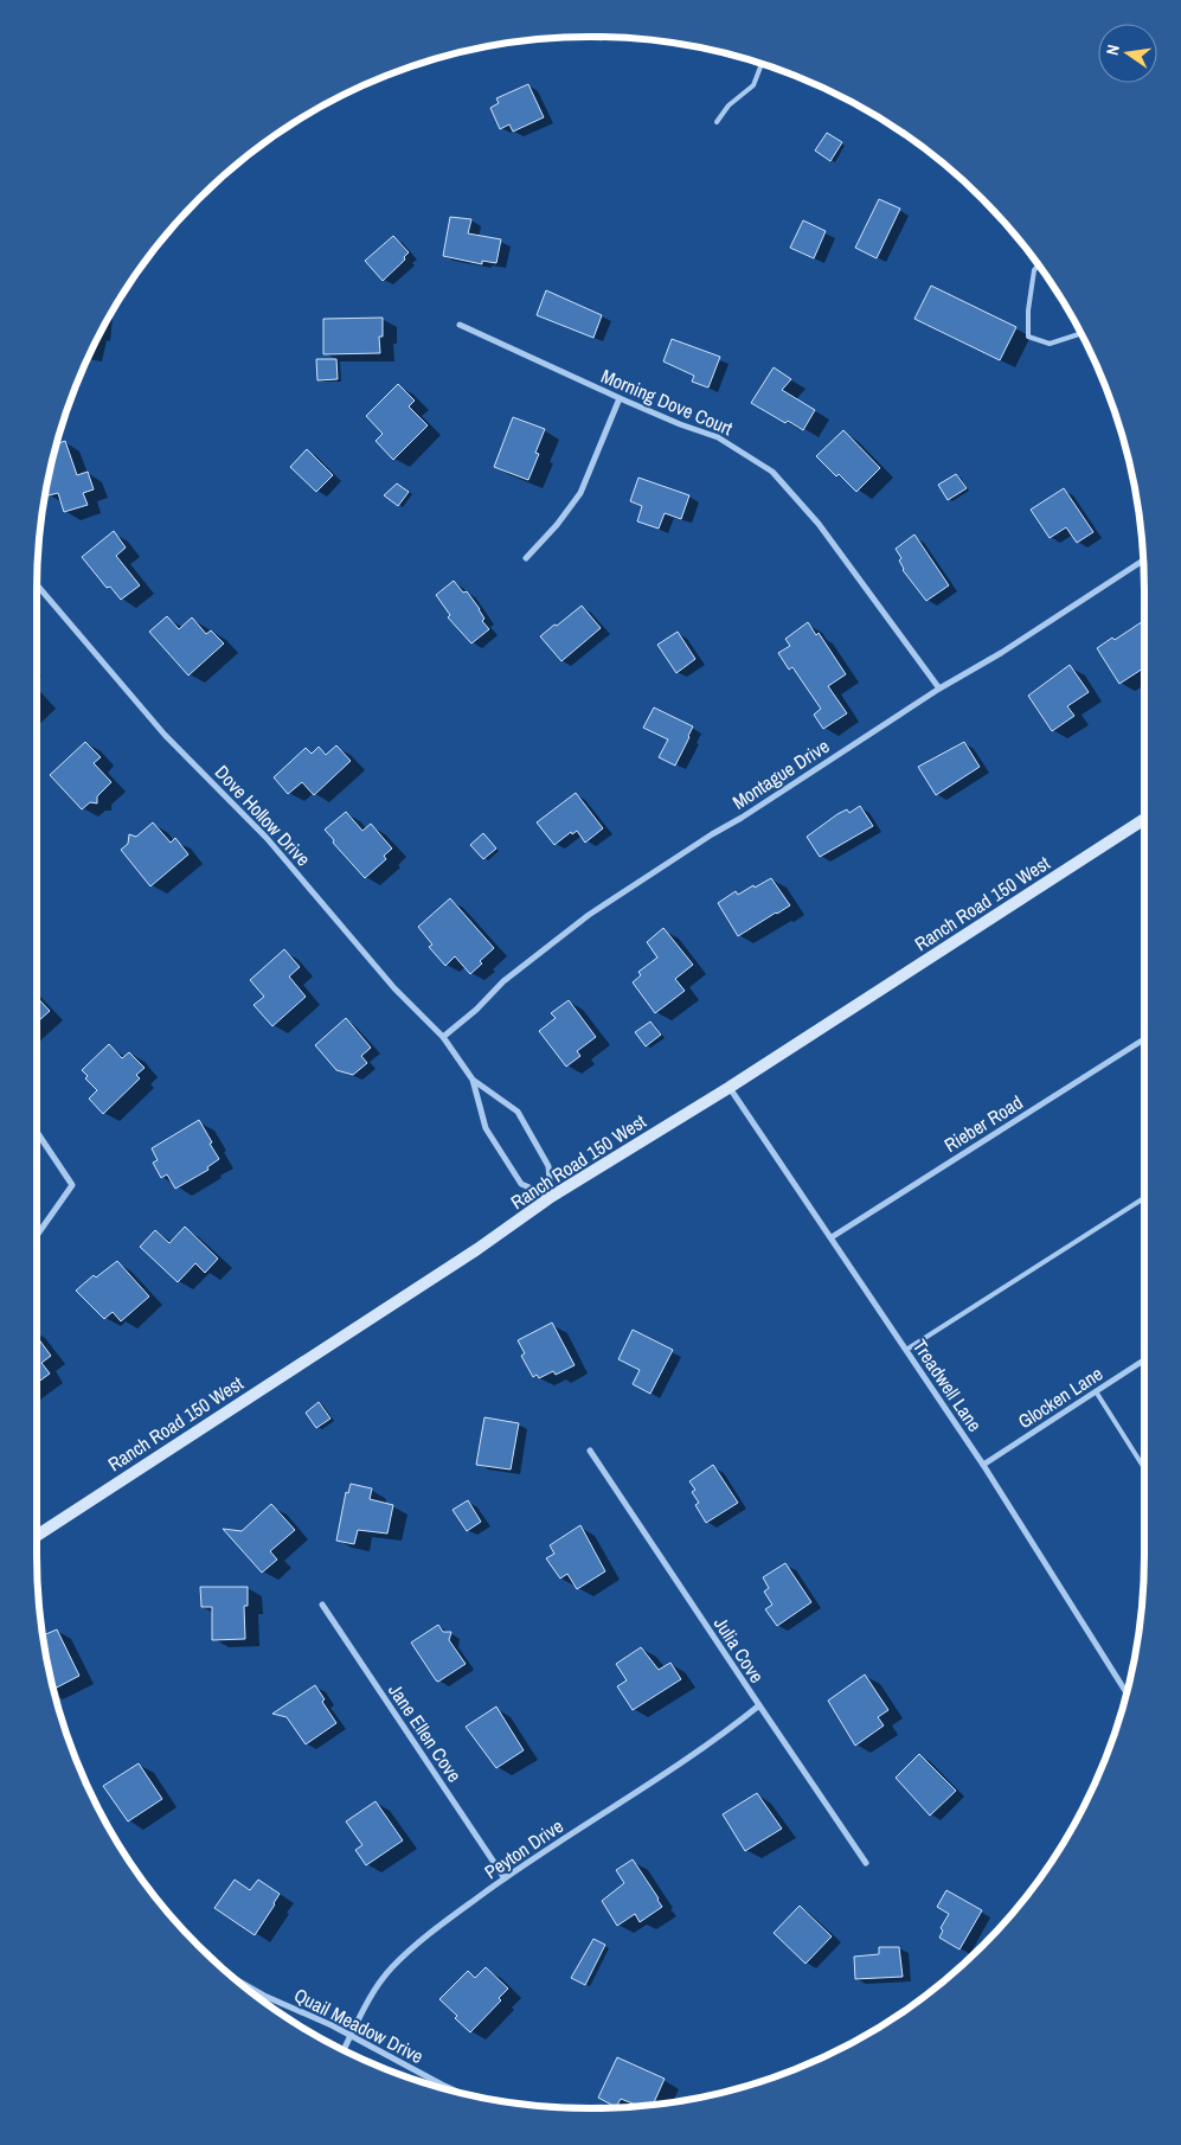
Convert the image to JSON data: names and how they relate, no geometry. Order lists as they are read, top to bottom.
{
  "streets": {
    "main road": ["Ranch Road 150 West"],
    "street": [
      "Morning Dove Court",
      "Montague Drive",
      "Dove Hollow Drive",
      "Rieber Road",
      "Treadwell Lane",
      "Glocken Lane",
      "Julia Cove",
      "Jane Ellen Cove",
      "Peyton Drive",
      "Quail Meadow Drive"
    ]
  },
  "crossings": [
    ["Morning Dove Court", "Montague Drive"],
    ["Montague Drive", "Dove Hollow Drive"],
    ["Dove Hollow Drive", "Ranch Road 150 West"],
    ["Ranch Road 150 West", "Treadwell Lane"],
    ["Rieber Road", "Treadwell Lane"],
    ["Treadwell Lane", "Glocken Lane"],
    ["Julia Cove", "Peyton Drive"],
    ["Jane Ellen Cove", "Peyton Drive"],
    ["Peyton Drive", "Quail Meadow Drive"]
  ],
  "north": "left"
}
